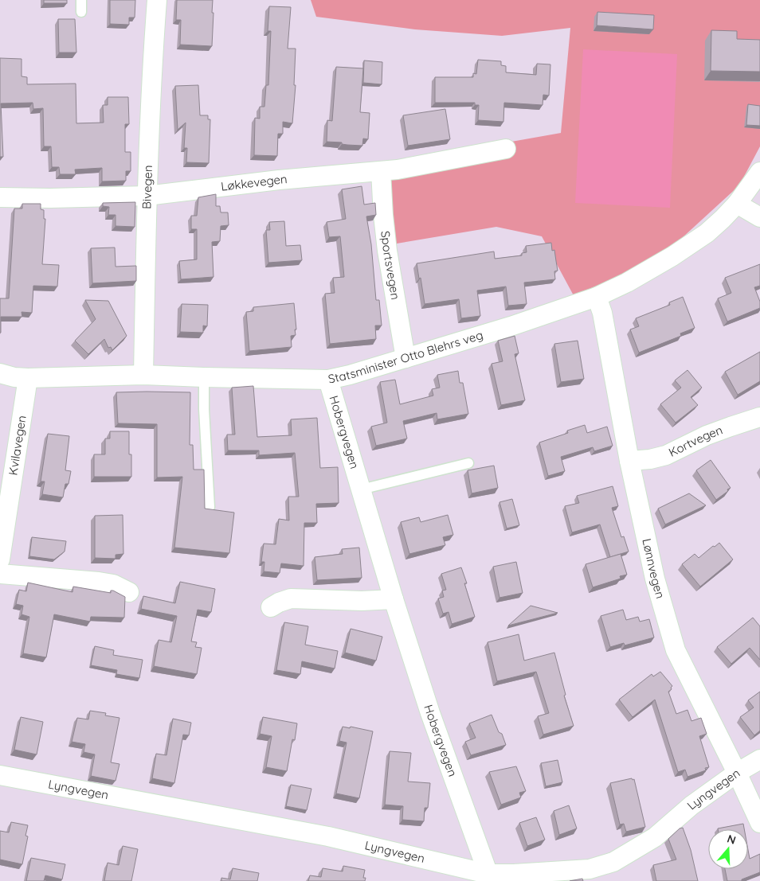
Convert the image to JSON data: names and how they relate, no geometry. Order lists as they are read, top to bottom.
{
  "streets": {
    "street": [
      "Løkkevegen",
      "Bivegen",
      "Sportsvegen",
      "Statsminister Otto Blehrs veg",
      "Hobergvegen",
      "Kortvegen",
      "Kvilavegen",
      "Lønnvegen",
      "Lyngvegen"
    ]
  },
  "crossings": [
    ["Løkkevegen", "Bivegen"],
    ["Løkkevegen", "Sportsvegen"],
    ["Bivegen", "Statsminister Otto Blehrs veg"],
    ["Sportsvegen", "Statsminister Otto Blehrs veg"],
    ["Statsminister Otto Blehrs veg", "Hobergvegen"],
    ["Statsminister Otto Blehrs veg", "Kvilavegen"],
    ["Statsminister Otto Blehrs veg", "Lønnvegen"],
    ["Hobergvegen", "Lyngvegen"],
    ["Kortvegen", "Lønnvegen"],
    ["Lønnvegen", "Lyngvegen"]
  ],
  "north": "top"
}
